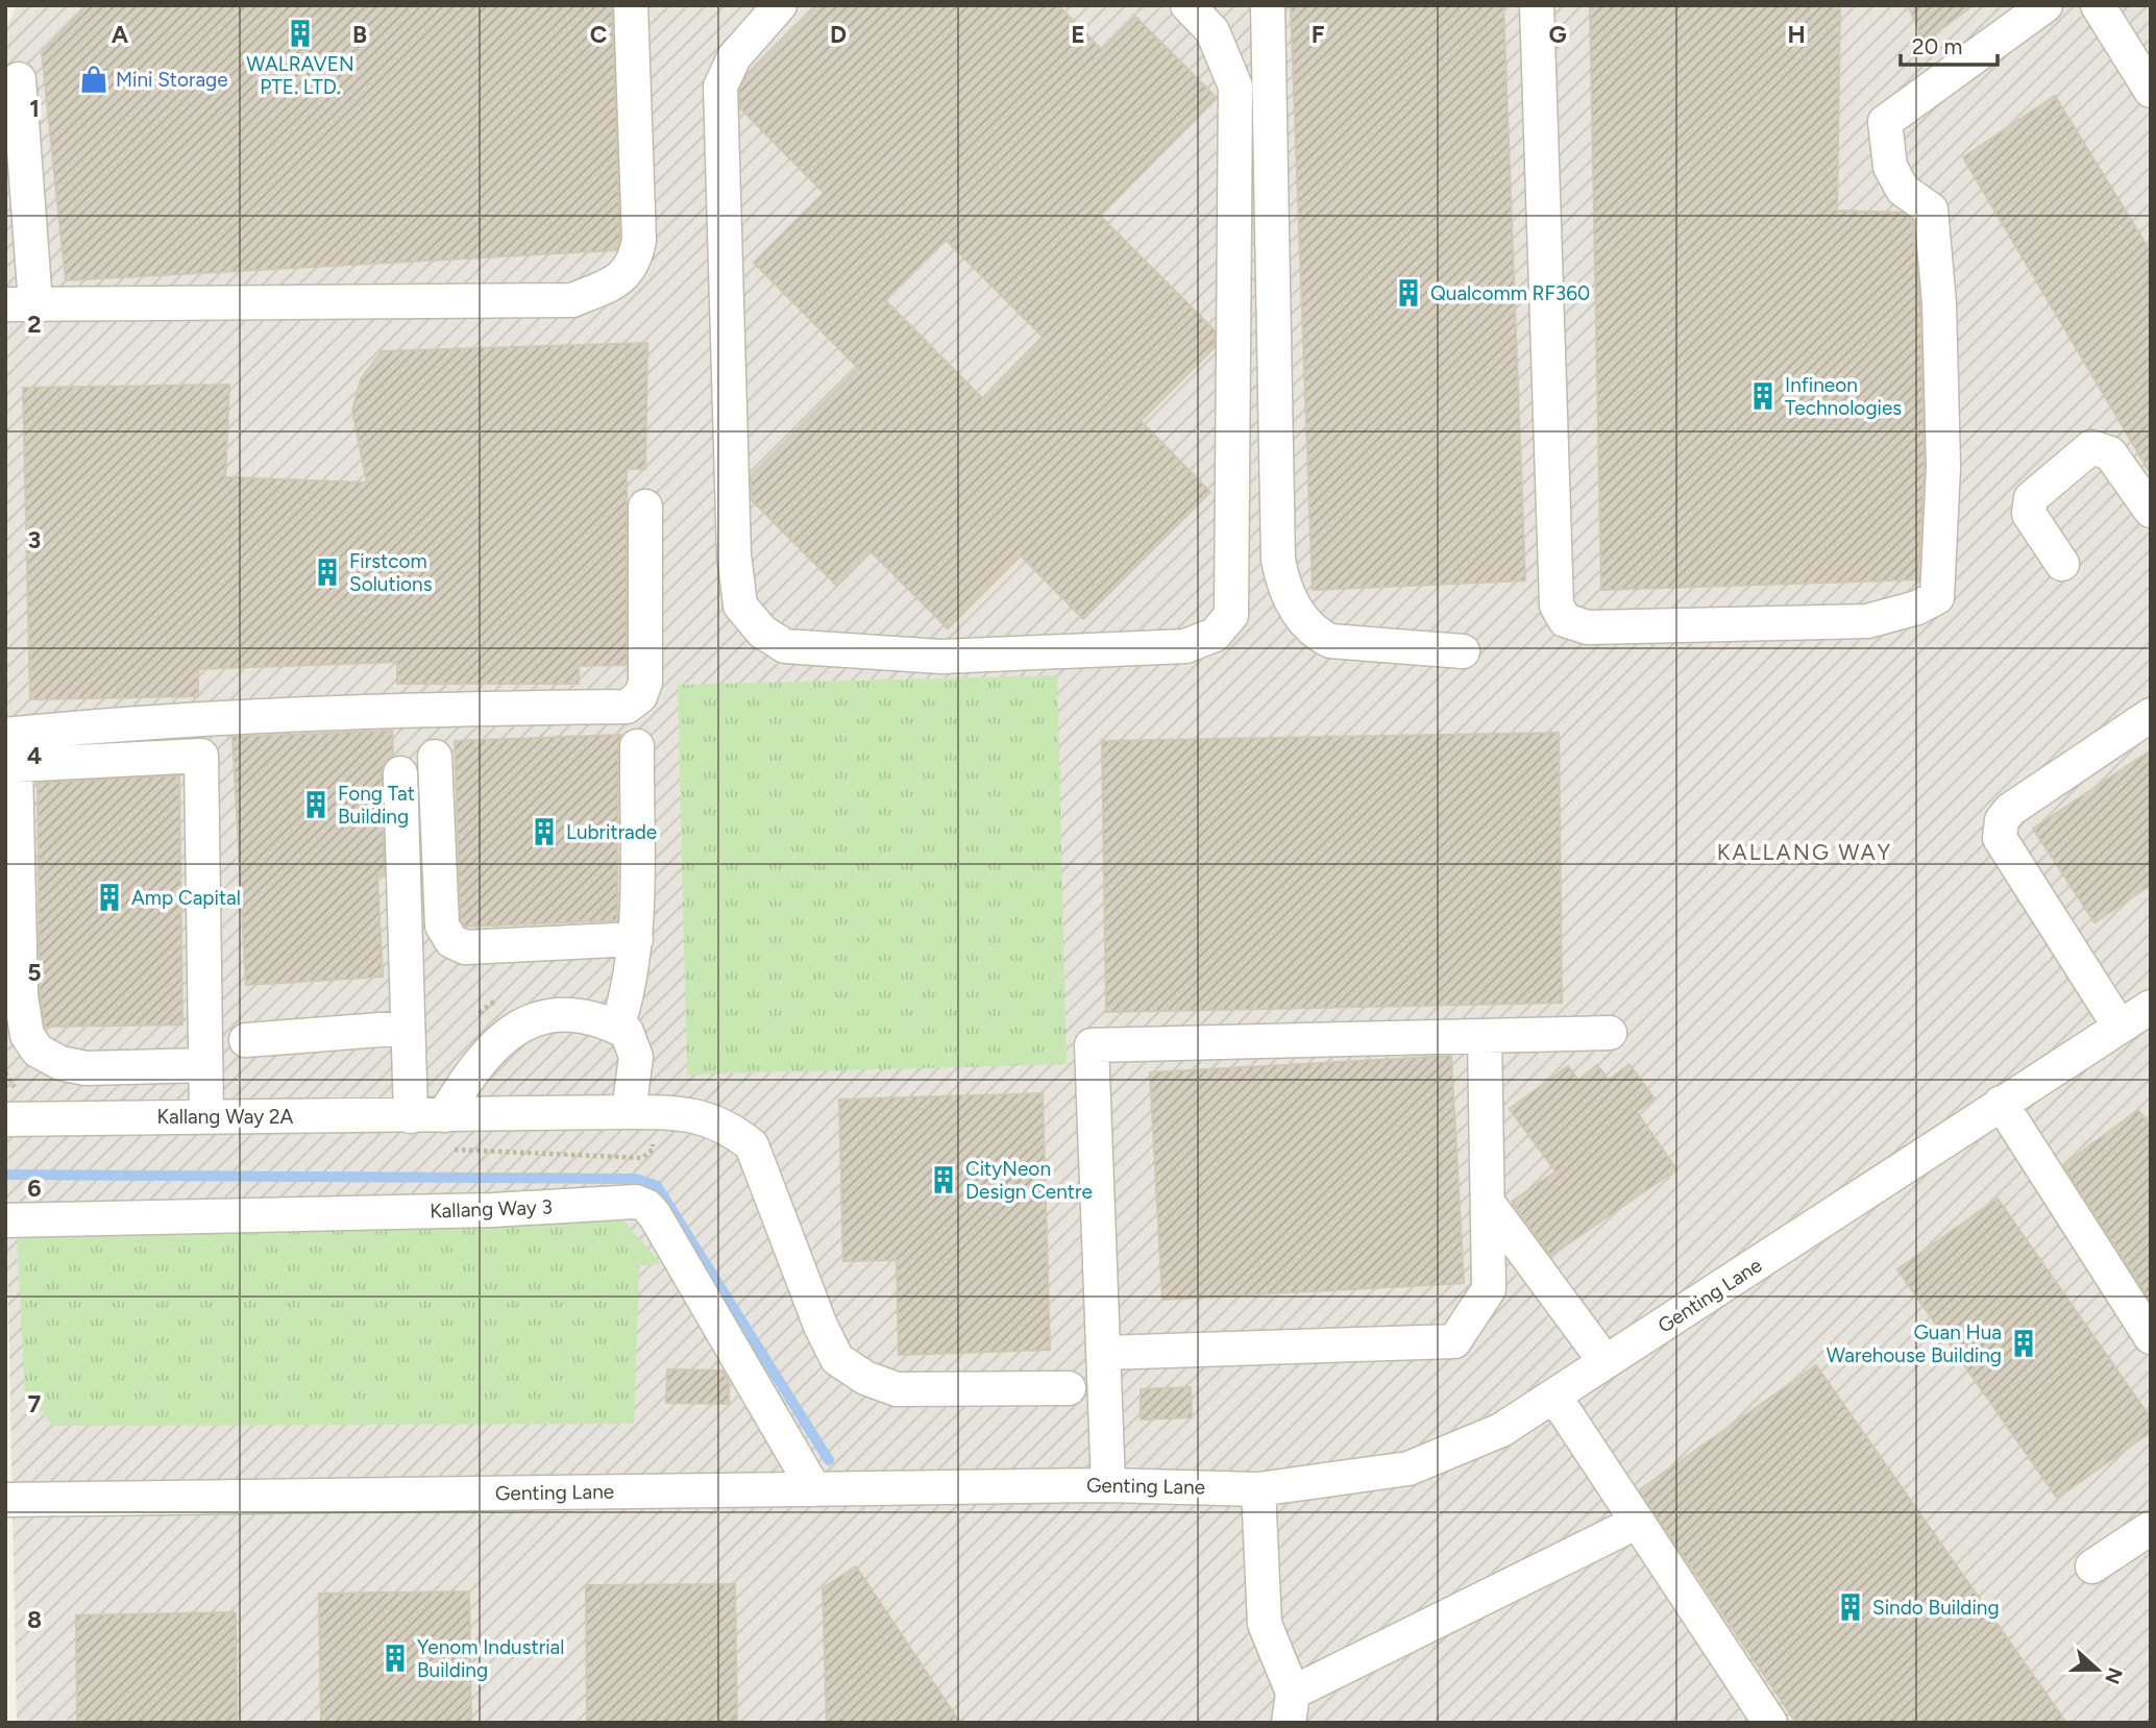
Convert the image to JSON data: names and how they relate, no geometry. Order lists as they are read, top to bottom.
{
  "streets": {
    "street": ["Kallang Way 2A", "Kallang Way 3", "Genting Lane"]
  },
  "crossings": [
    ["Kallang Way 3", "Genting Lane"]
  ],
  "districts": ["KALLANG WAY"],
  "places": {
    "building": [
      "WALRAVEN PTE. LTD.",
      "Qualcomm RF360",
      "Infineon Technologies",
      "Firstcom Solutions",
      "Fong Tat Building",
      "Lubritrade",
      "Amp Capital",
      "CityNeon Design Centre",
      "Guan Hua Warehouse Building",
      "Sindo Building",
      "Yenom Industrial Building"
    ],
    "shop": ["Mini Storage"]
  },
  "scale_bar": "20 m",
  "north": "right",
  "grid": {
    "columns": [
      "A",
      "B",
      "C",
      "D",
      "E",
      "F",
      "G",
      "H"
    ],
    "rows": [
      "1",
      "2",
      "3",
      "4",
      "5",
      "6",
      "7",
      "8"
    ]
  }
}
